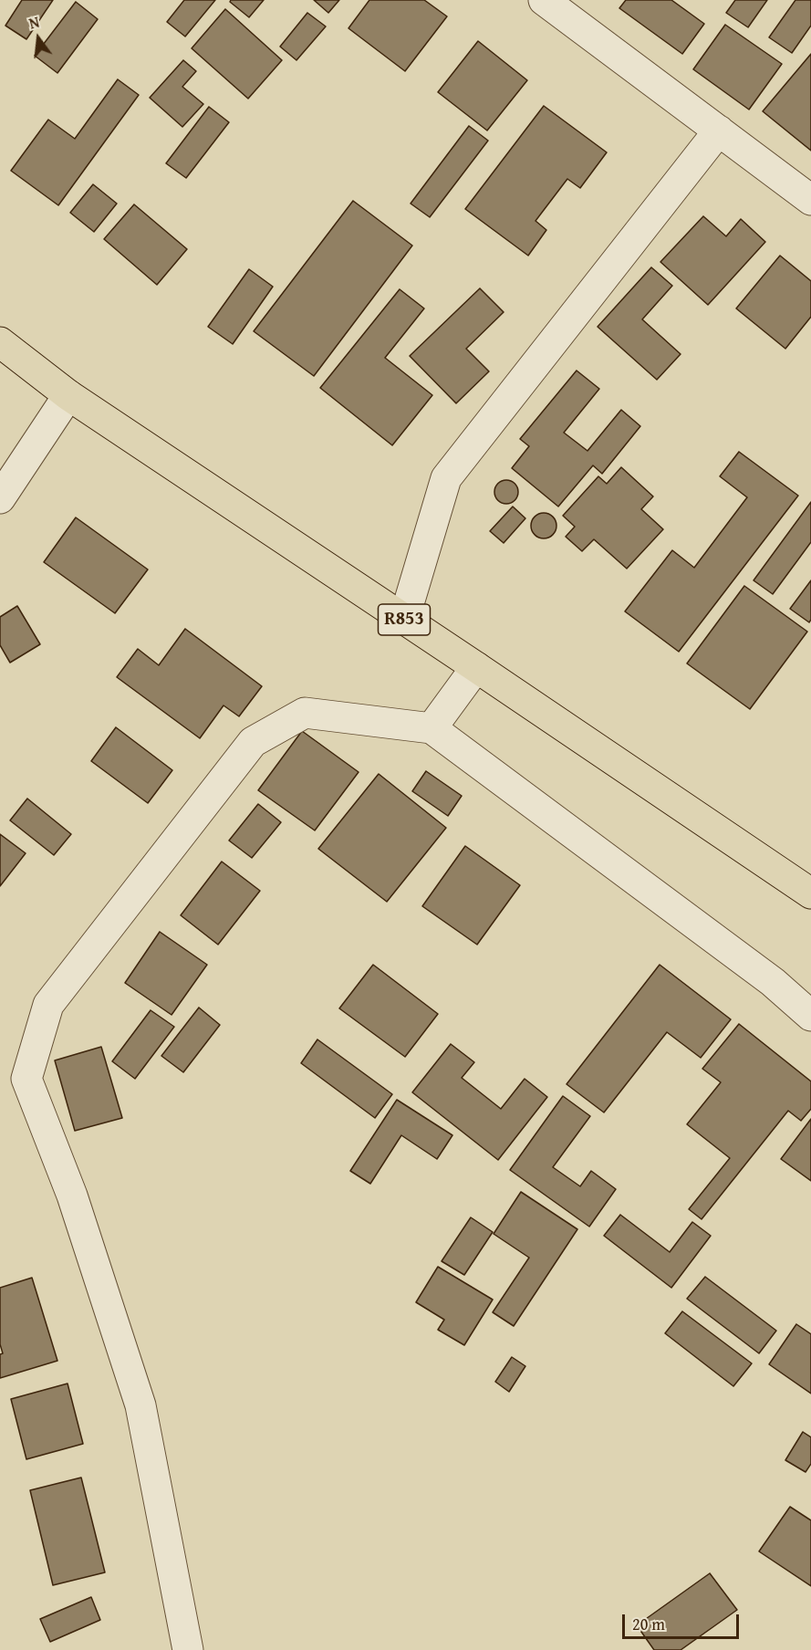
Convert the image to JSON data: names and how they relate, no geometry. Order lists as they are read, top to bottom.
{
  "streets": {
    "main road": ["R853"]
  },
  "scale_bar": "20 m",
  "north": "top"
}
